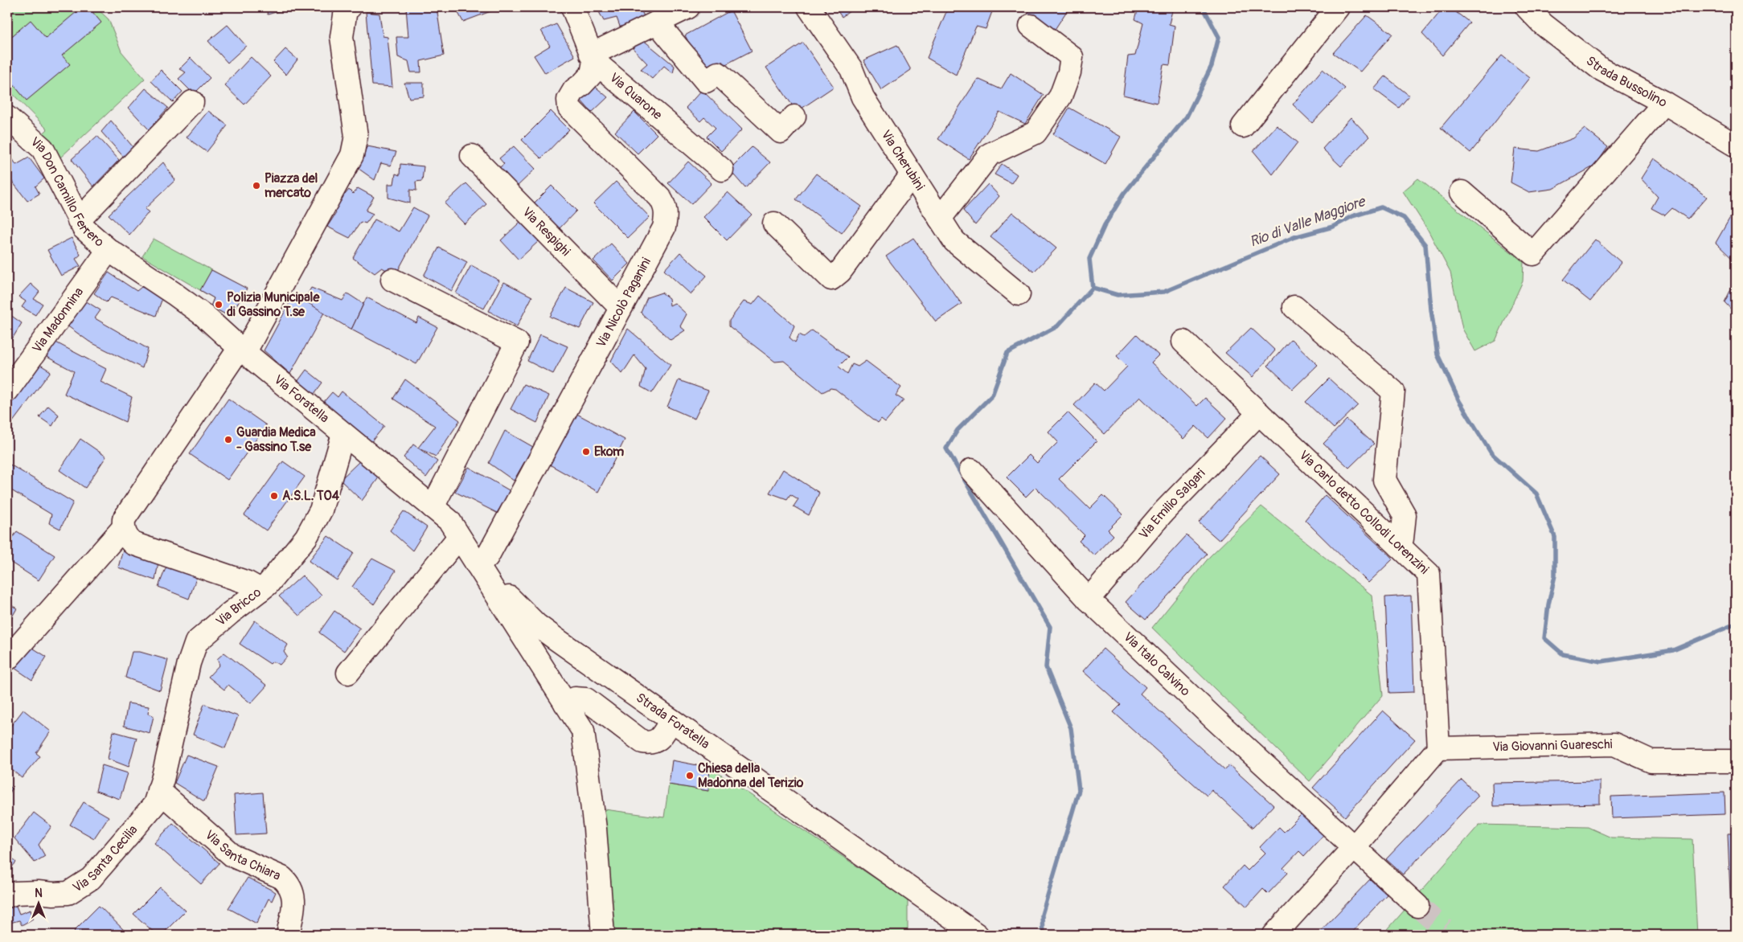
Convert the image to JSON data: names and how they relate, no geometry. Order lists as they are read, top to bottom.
{
  "streets": {
    "street": [
      "Strada Bussolino",
      "Via Quarone",
      "Via Cherubini",
      "Via Don Camillo Ferrero",
      "Via Respighi",
      "Via Nicolò Paganini",
      "Via Madonnina",
      "Via Foratella",
      "Via Emilio Salgari",
      "Via Carlo detto Collodi Lorenzini",
      "Via Bricco",
      "Via Italo Calvino",
      "Strada Foratella",
      "Via Giovanni Guareschi",
      "Via Santa Chiara",
      "Via Santa Cecilia"
    ]
  },
  "crossings": [
    ["Via Quarone", "Via Nicolò Paganini"],
    ["Via Don Camillo Ferrero", "Via Madonnina"],
    ["Via Don Camillo Ferrero", "Via Foratella"],
    ["Via Respighi", "Via Nicolò Paganini"],
    ["Via Nicolò Paganini", "Via Foratella"],
    ["Via Nicolò Paganini", "Strada Foratella"],
    ["Via Madonnina", "Via Foratella"],
    ["Via Foratella", "Via Bricco"],
    ["Via Foratella", "Strada Foratella"],
    ["Via Emilio Salgari", "Via Carlo detto Collodi Lorenzini"],
    ["Via Emilio Salgari", "Via Italo Calvino"],
    ["Via Carlo detto Collodi Lorenzini", "Via Giovanni Guareschi"],
    ["Via Bricco", "Via Santa Chiara"],
    ["Via Bricco", "Via Santa Cecilia"],
    ["Via Santa Chiara", "Via Santa Cecilia"]
  ],
  "water": ["Rio di Valle Maggiore"],
  "places": [
    "Piazza del mercato",
    "Polizia Municipale di Gassino T.se",
    "Guardia Medica - Gassino T.se",
    "Ekom",
    "A.S.L. TO4",
    "Chiesa della Madonna del Terizio"
  ],
  "north": "top"
}
